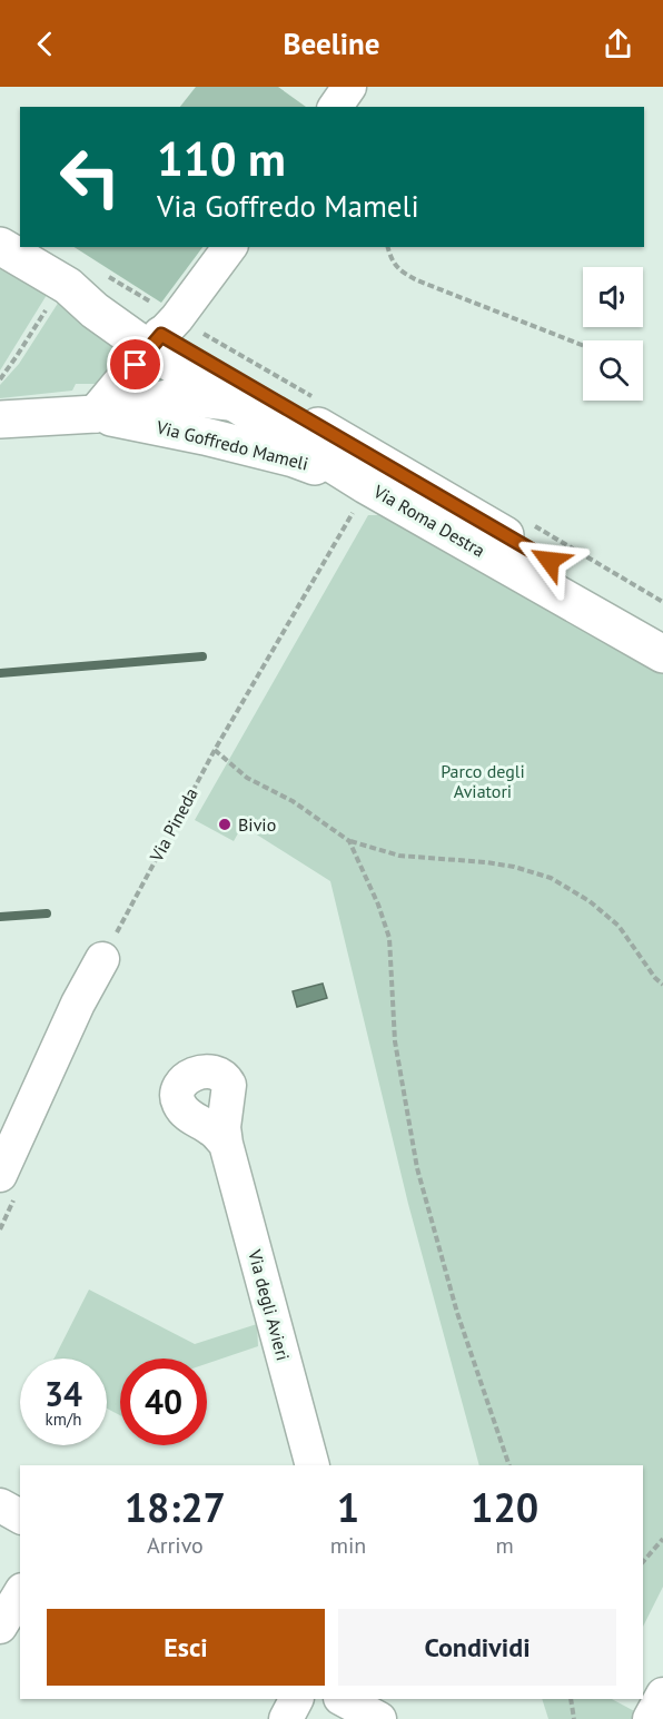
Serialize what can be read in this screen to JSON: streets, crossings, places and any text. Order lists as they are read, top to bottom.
{
  "streets": {
    "street": ["Via Goffredo Mameli", "Via Roma Destra", "Via degli Avieri"],
    "path": ["Via Pineda"]
  },
  "crossings": [
    ["Via Goffredo Mameli", "Via Roma Destra"],
    ["Via Goffredo Mameli", "Via Pineda"],
    ["Via Roma Destra", "Via Pineda"]
  ],
  "parks": ["Parco degli Aviatori"],
  "places": ["Bivio"],
  "page": {
    "header": "Beeline",
    "turn": ["110 m", "Via Goffredo Mameli"],
    "speed": "34 km/h",
    "limit": "40",
    "eta": [
      "18:27",
      "Arrivo",
      "1",
      "min",
      "120",
      "m"
    ],
    "buttons": ["Esci", "Condividi"]
  }
}
